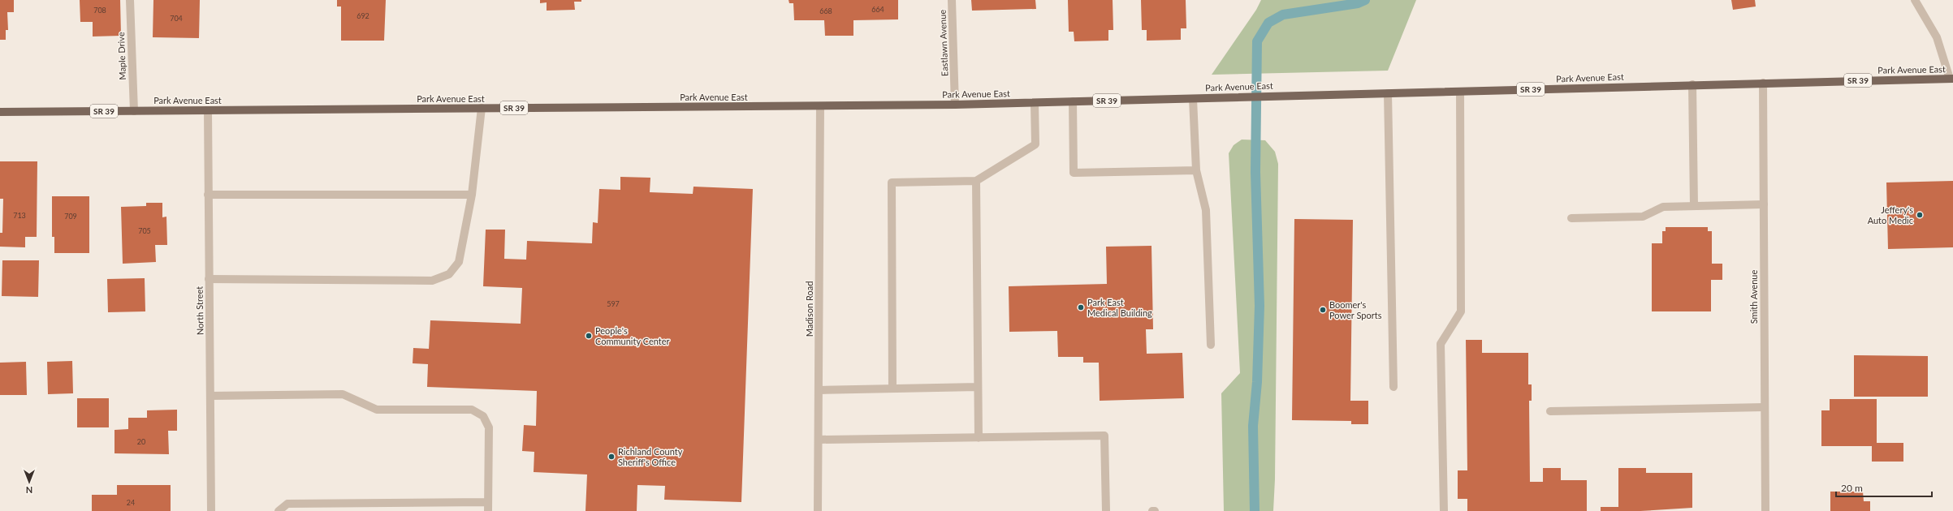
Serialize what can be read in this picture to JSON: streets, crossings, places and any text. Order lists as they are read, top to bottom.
{
  "streets": {
    "main road": ["Park Avenue East", "SR 39"],
    "street": [
      "Eastlawn Avenue",
      "Maple Drive",
      "Smith Avenue",
      "Madison Road",
      "North Street"
    ]
  },
  "crossings": [
    ["Eastlawn Avenue", "Park Avenue East"],
    ["Maple Drive", "Park Avenue East"],
    ["Park Avenue East", "Smith Avenue"],
    ["Park Avenue East", "Madison Road"],
    ["Park Avenue East", "North Street"]
  ],
  "places": [
    "Jeffery's Auto Medic",
    "Park East Medical Building",
    "Boomer's Power Sports",
    "People's Community Center",
    "Richland County Sheriff's Office"
  ],
  "house_numbers": [
    "664",
    "708",
    "668",
    "692",
    "704",
    "713",
    "709",
    "705",
    "597",
    "20",
    "24"
  ],
  "scale_bar": "20 m",
  "north": "bottom"
}
